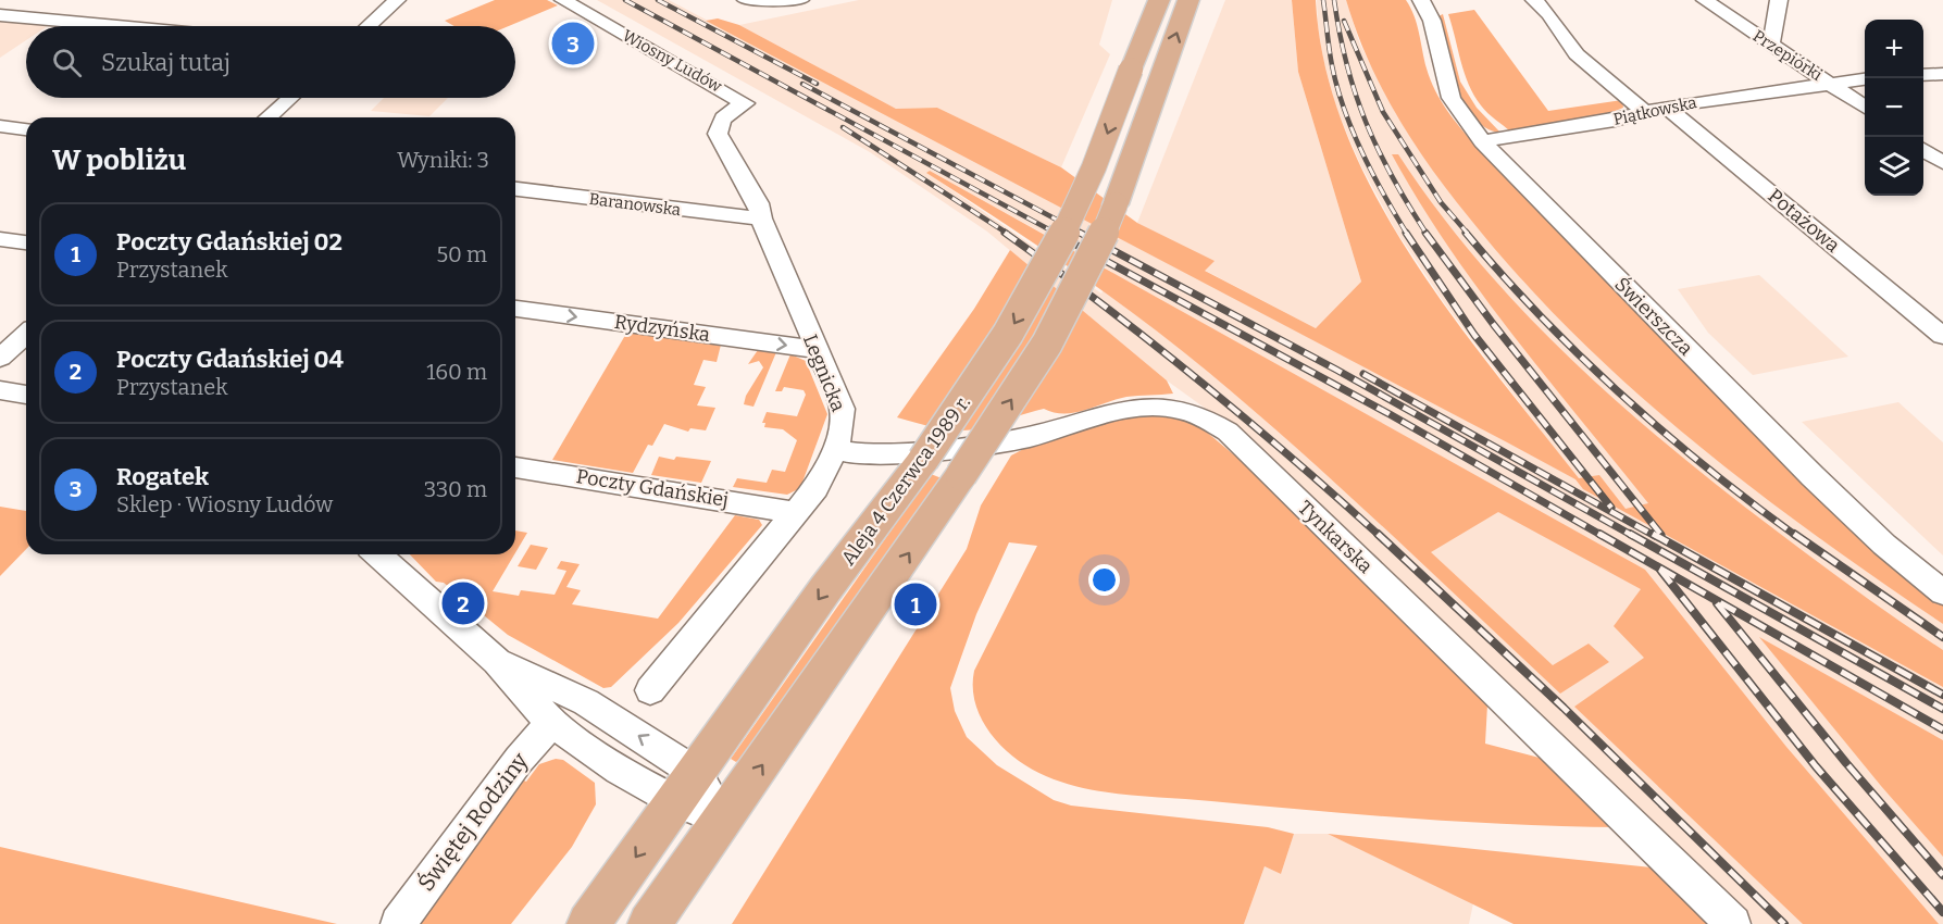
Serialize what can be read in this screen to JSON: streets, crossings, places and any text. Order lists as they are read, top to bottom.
{
  "streets": {
    "main road": ["Aleja 4 Czerwca 1989 r."],
    "street": [
      "Przepiórki",
      "Wiosny Ludów",
      "Piątkowska",
      "Baranowska",
      "Potażowa",
      "Świerszcza",
      "Rydzyńska",
      "Legnicka",
      "Poczty Gdańskiej",
      "Tynkarska",
      "Świętej Rodziny"
    ]
  },
  "crossings": [
    ["Przepiórki", "Piątkowska"],
    ["Wiosny Ludów", "Legnicka"],
    ["Piątkowska", "Potażowa"],
    ["Piątkowska", "Świerszcza"],
    ["Baranowska", "Legnicka"],
    ["Rydzyńska", "Legnicka"],
    ["Legnicka", "Poczty Gdańskiej"],
    ["Legnicka", "Tynkarska"]
  ],
  "one_way": ["Rydzyńska"],
  "page": {
    "map_buttons": ["+", "−"],
    "pins": ["3", "2", "1"],
    "search": "Szukaj tutaj",
    "heading": ["W pobliżu", "Wyniki: 3"],
    "list": [
      {
        "mark": "1",
        "name": "Poczty Gdańskiej 02",
        "note": "Przystanek",
        "value": "50 m"
      },
      {
        "mark": "2",
        "name": "Poczty Gdańskiej 04",
        "note": "Przystanek",
        "value": "160 m"
      },
      {
        "mark": "3",
        "name": "Rogatek",
        "note": "Sklep · Wiosny Ludów",
        "value": "330 m"
      }
    ]
  }
}
